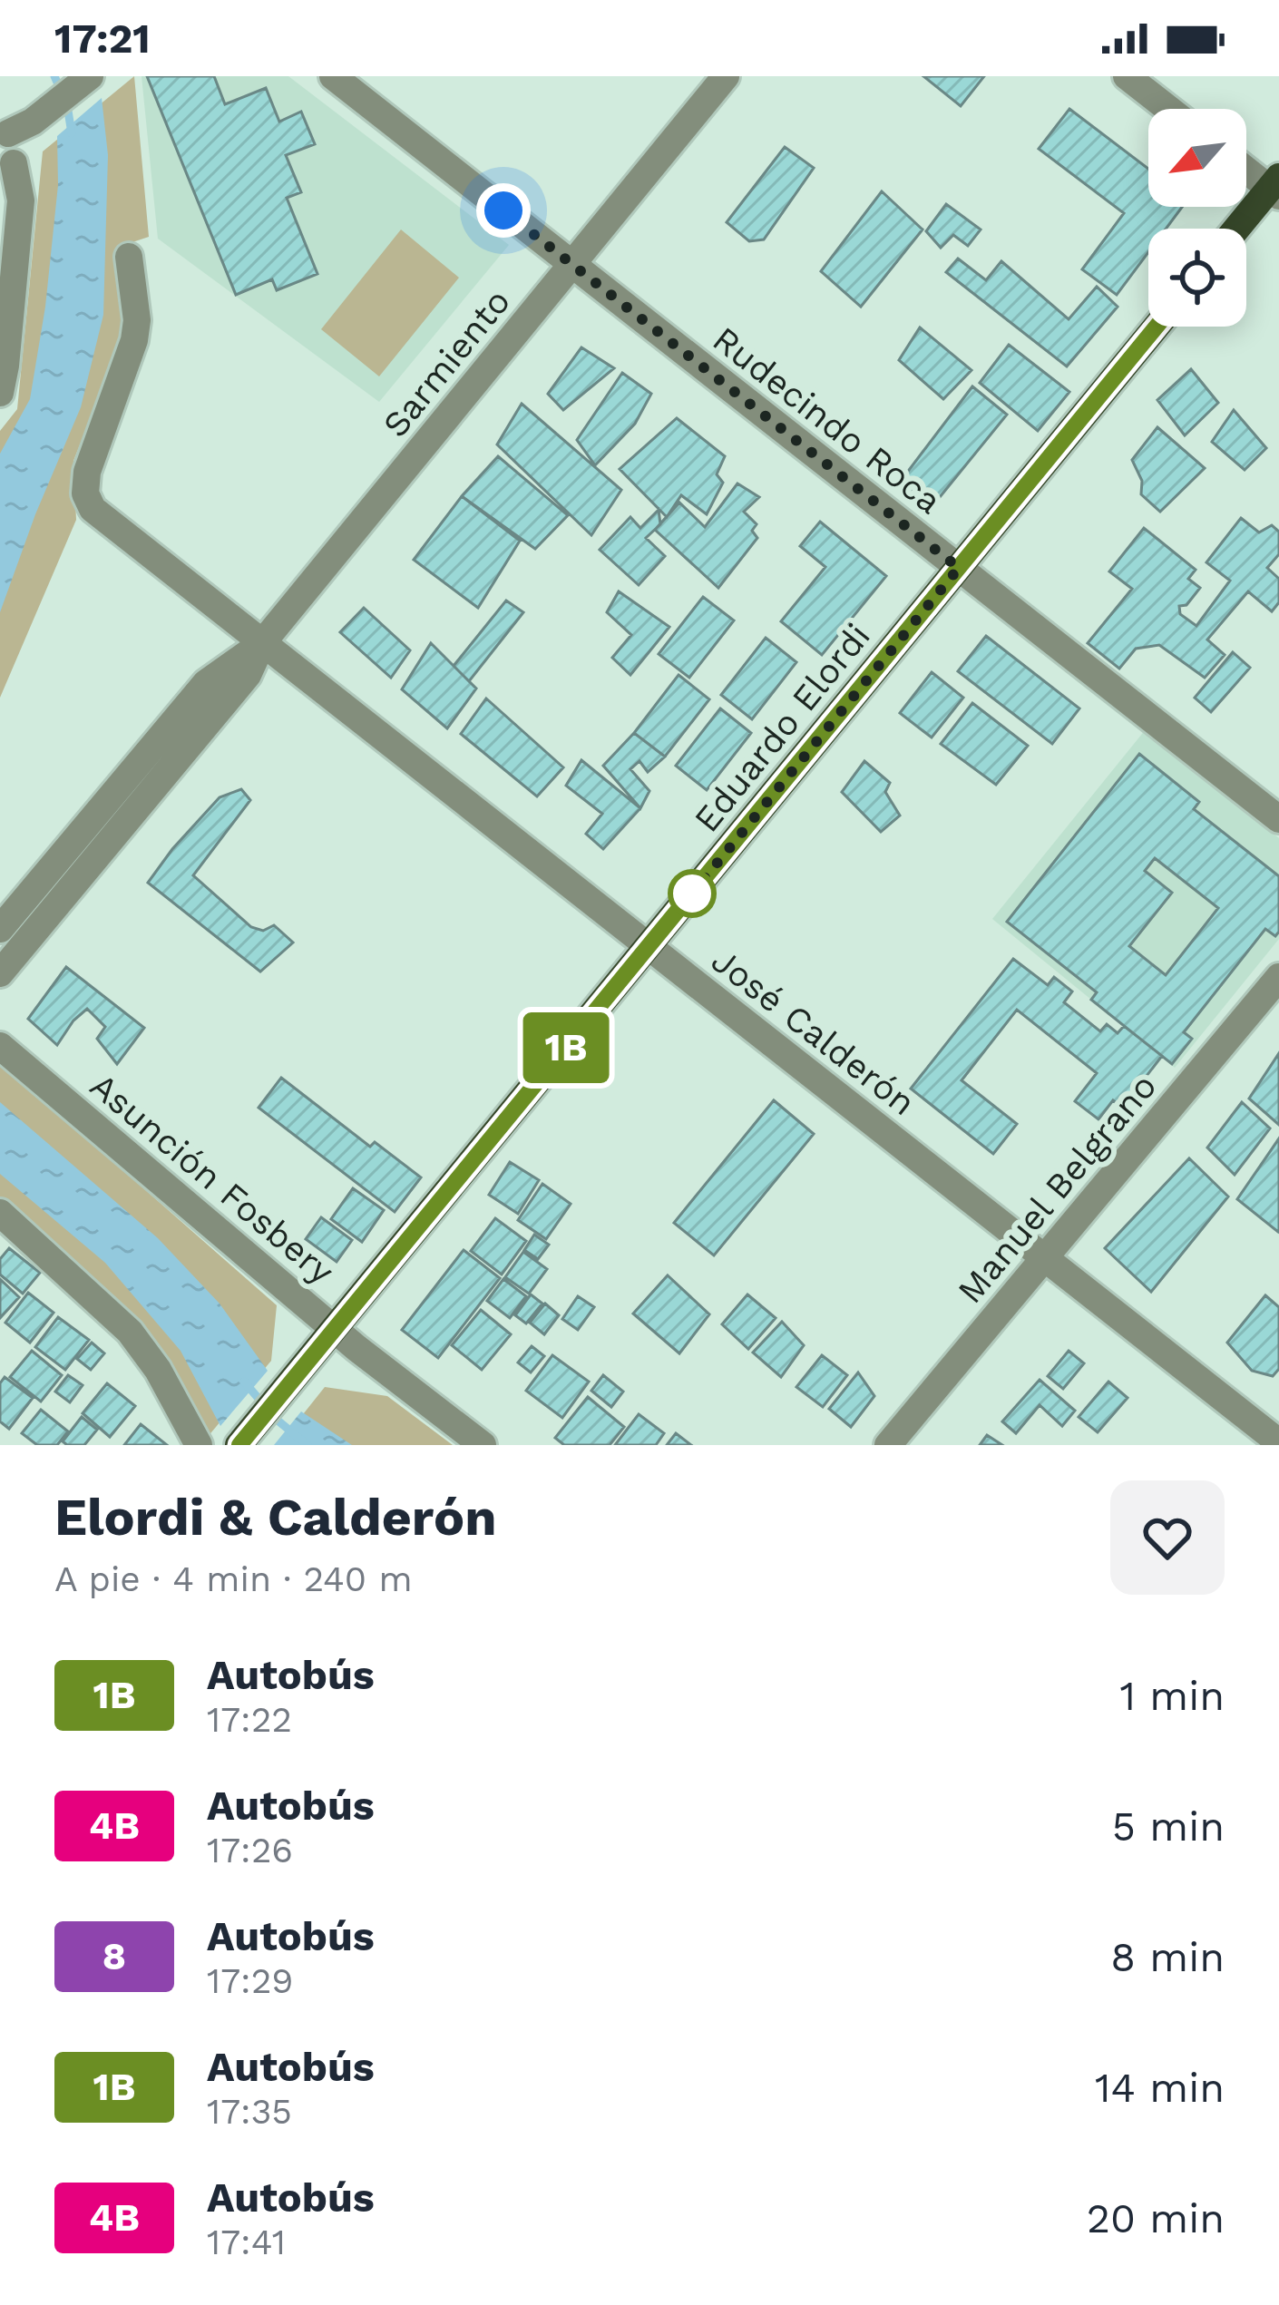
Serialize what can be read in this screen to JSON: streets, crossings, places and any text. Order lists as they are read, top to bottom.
{
  "streets": {
    "main road": ["Eduardo Elordi"],
    "street": [
      "Sarmiento",
      "Rudecindo Roca",
      "José Calderón",
      "Asunción Fosbery",
      "Manuel Belgrano"
    ]
  },
  "crossings": [
    ["Sarmiento", "Rudecindo Roca"],
    ["Sarmiento", "José Calderón"],
    ["Rudecindo Roca", "Eduardo Elordi"],
    ["Eduardo Elordi", "José Calderón"],
    ["Eduardo Elordi", "Asunción Fosbery"],
    ["José Calderón", "Manuel Belgrano"]
  ],
  "lines": ["bus line 1B"],
  "north": "bottom left",
  "page": {
    "status": "17:21",
    "on_map": "1B",
    "heading": ["Elordi & Calderón", "A pie · 4 min · 240 m"],
    "list": [
      {
        "mark": "1B",
        "name": "Autobús",
        "note": "17:22",
        "value": "1 min"
      },
      {
        "mark": "4B",
        "name": "Autobús",
        "note": "17:26",
        "value": "5 min"
      },
      {
        "mark": "8",
        "name": "Autobús",
        "note": "17:29",
        "value": "8 min"
      },
      {
        "mark": "1B",
        "name": "Autobús",
        "note": "17:35",
        "value": "14 min"
      },
      {
        "mark": "4B",
        "name": "Autobús",
        "note": "17:41",
        "value": "20 min"
      }
    ]
  }
}
